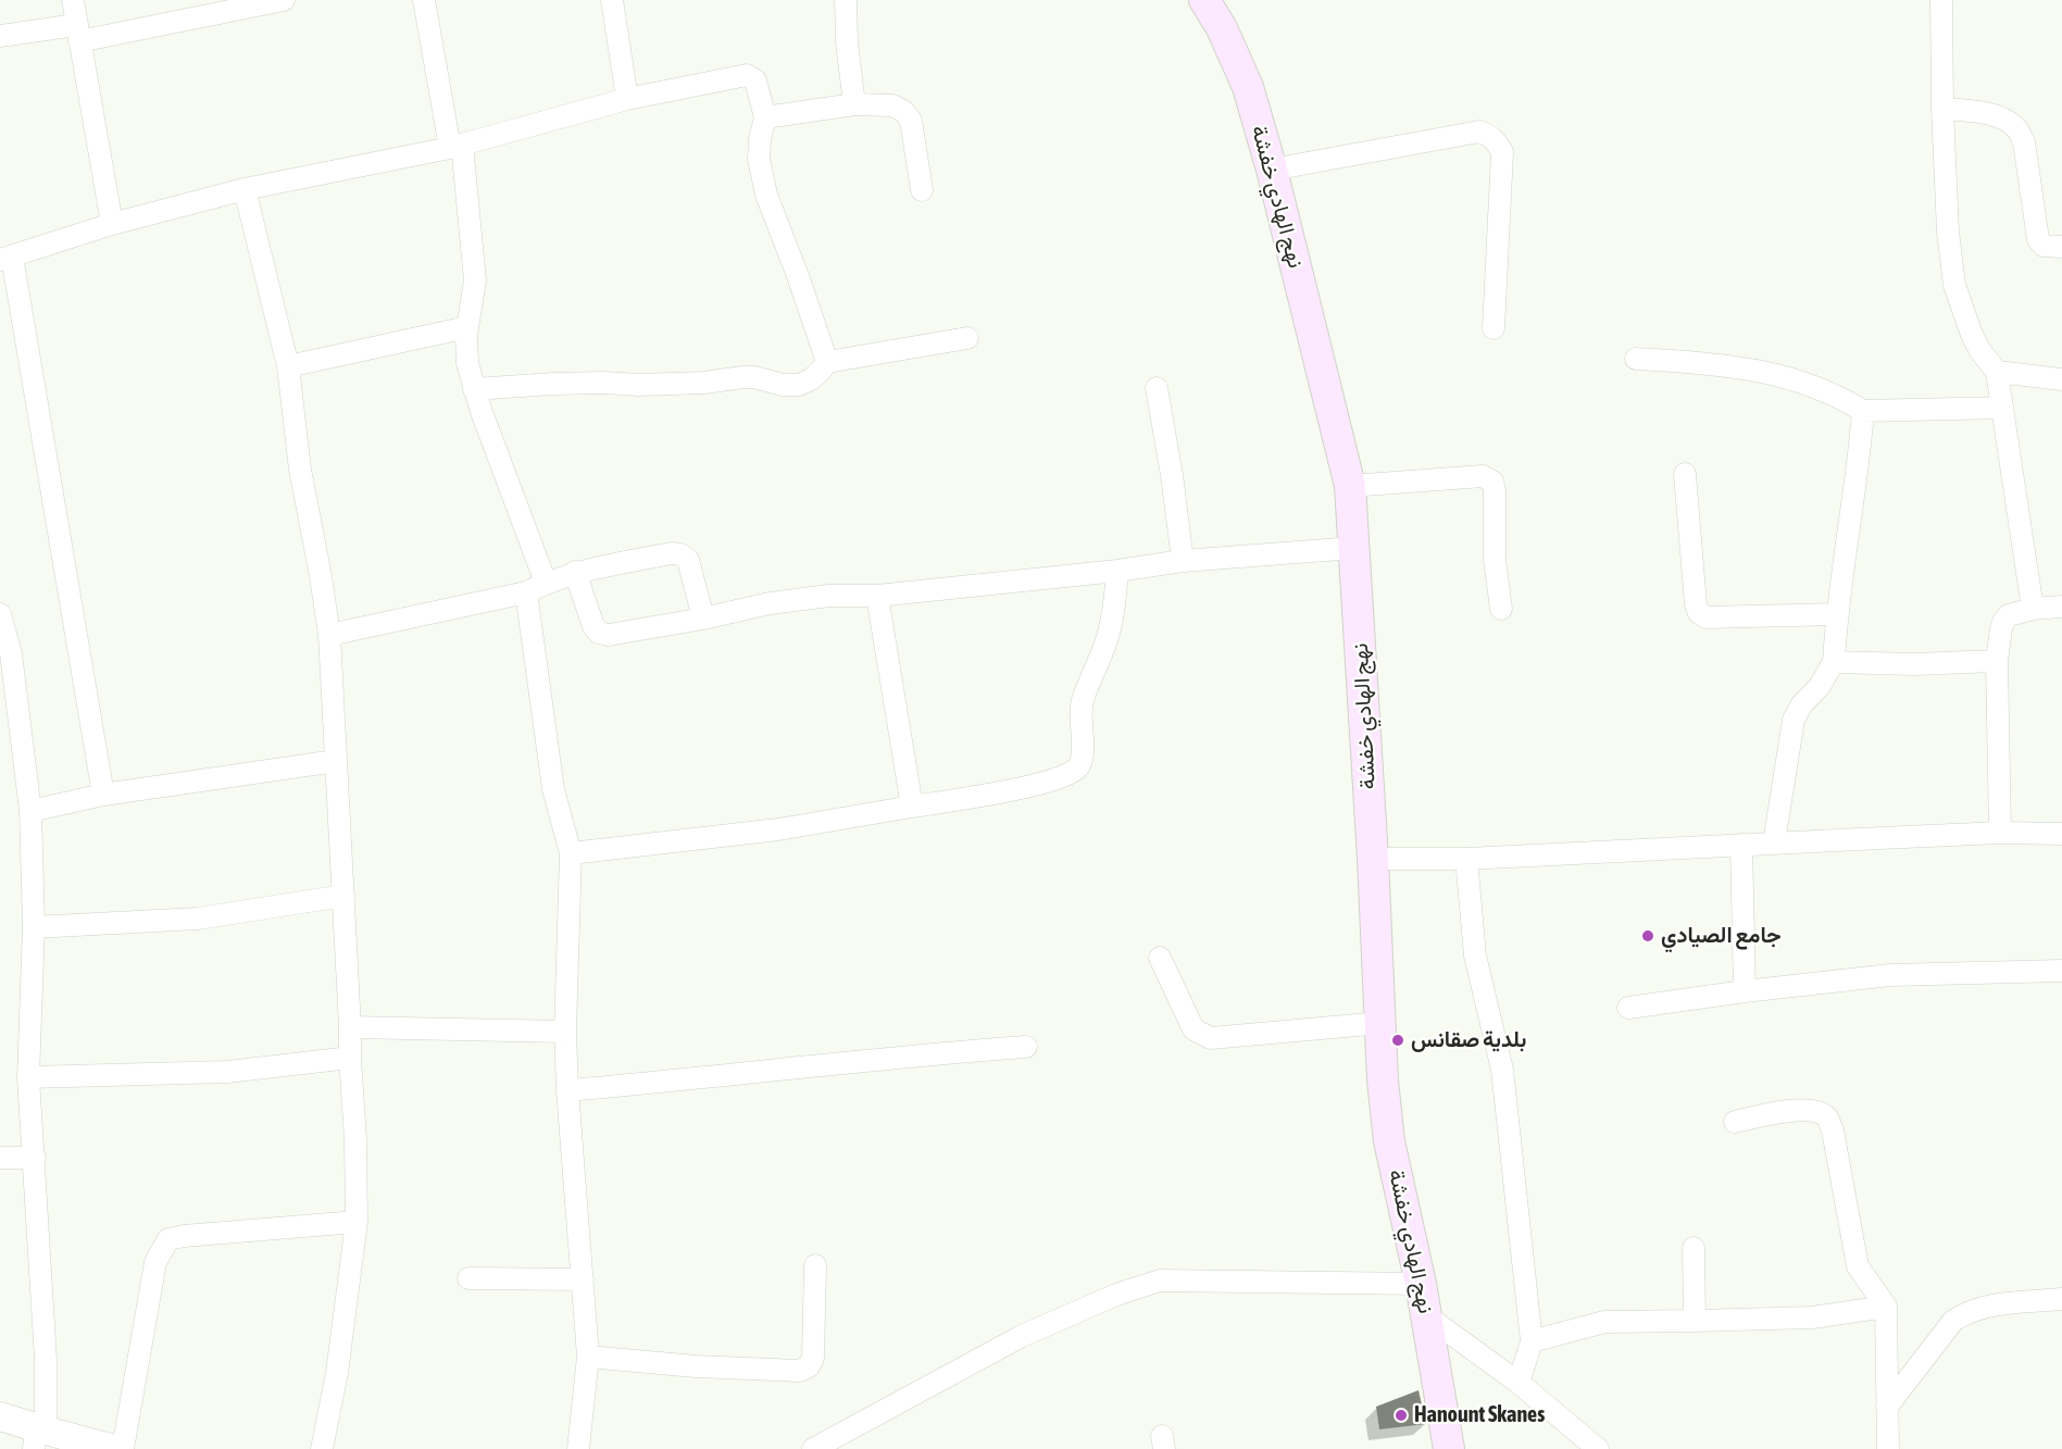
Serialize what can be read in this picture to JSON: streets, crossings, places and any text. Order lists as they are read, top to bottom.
{
  "streets": {
    "main road": ["نهج الهادي خفشة"]
  },
  "places": ["جامع الصيادي", "بلدية صقانس", "Hanount Skanes"]
}
